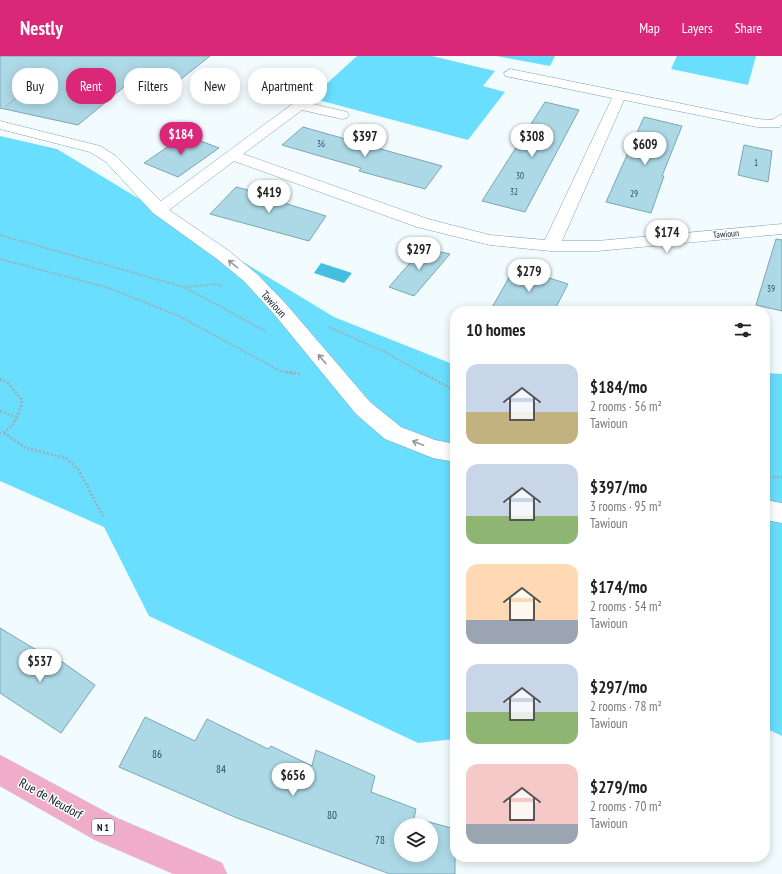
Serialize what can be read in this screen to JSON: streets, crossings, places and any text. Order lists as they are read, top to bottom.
{
  "streets": {
    "main road": ["Rue de Neudorf", "N 1"],
    "street": ["Tawioun"]
  },
  "house_numbers": [
    "36",
    "1",
    "30",
    "32",
    "29",
    "39",
    "86",
    "84",
    "80",
    "78"
  ],
  "page": {
    "header": "Nestly",
    "nav": ["Map", "Layers", "Share"],
    "chip": [
      "Buy",
      "Rent",
      "Filters",
      "New",
      "Apartment"
    ],
    "price": [
      "$184",
      "$397",
      "$308",
      "$609",
      "$419",
      "$174",
      "$297",
      "$279",
      "$537",
      "$656"
    ],
    "heading": "10 homes",
    "list": [
      {
        "name": "$184/mo",
        "note": "2 rooms · 56 m² · Tawioun"
      },
      {
        "name": "$397/mo",
        "note": "3 rooms · 95 m² · Tawioun"
      },
      {
        "name": "$174/mo",
        "note": "2 rooms · 54 m² · Tawioun"
      },
      {
        "name": "$297/mo",
        "note": "2 rooms · 78 m² · Tawioun"
      },
      {
        "name": "$279/mo",
        "note": "2 rooms · 70 m² · Tawioun"
      }
    ]
  }
}
